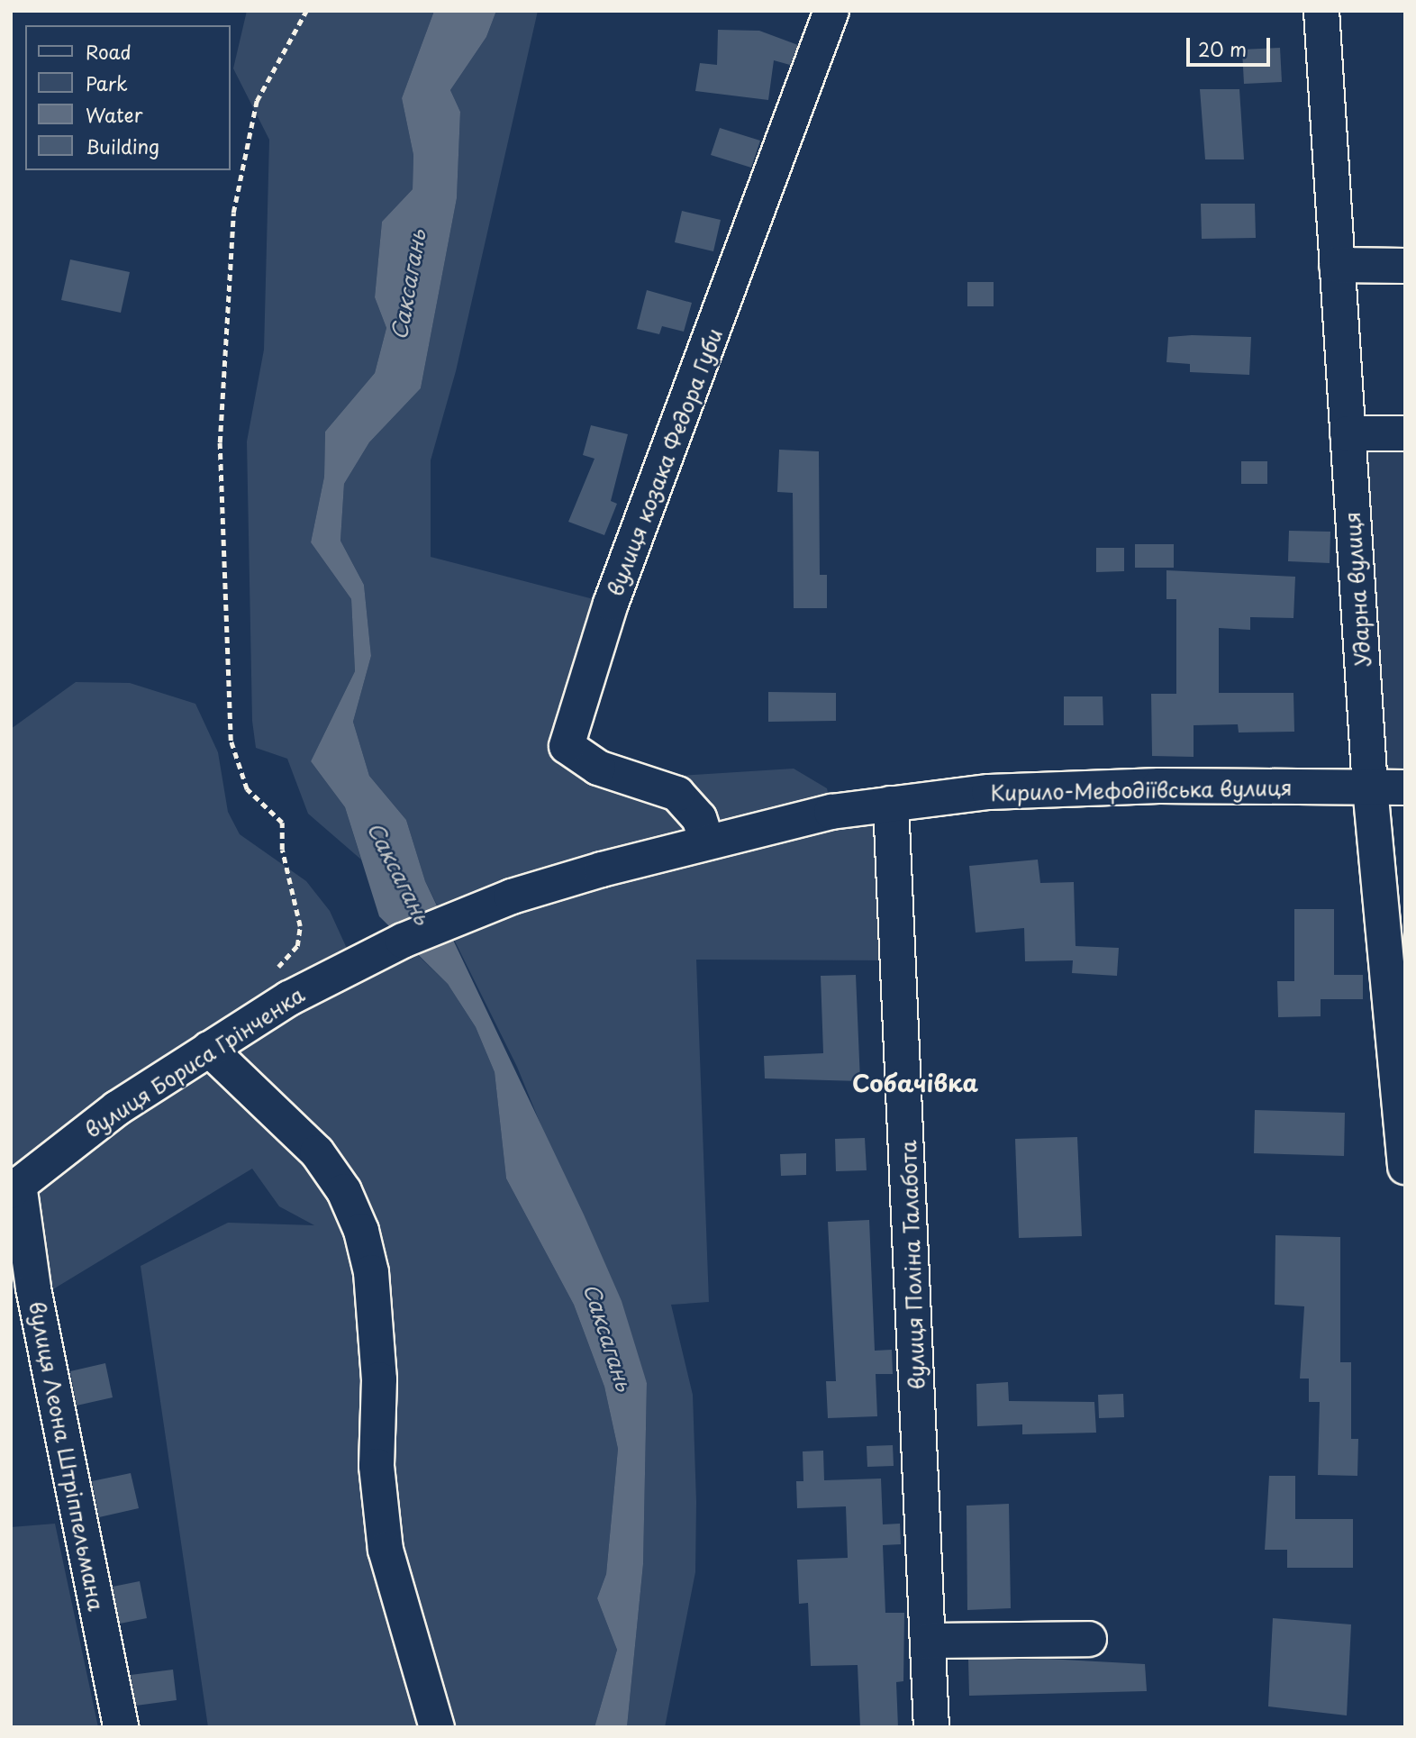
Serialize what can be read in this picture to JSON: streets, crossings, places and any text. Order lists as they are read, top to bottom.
{
  "streets": {
    "street": [
      "вулиця козака Федора Губи",
      "Ударна вулиця",
      "Кирило-Мефодіївська вулиця",
      "вулиця Бориса Грінченка",
      "вулиця Поліна Талабота",
      "вулиця Леона Штріппельмана"
    ]
  },
  "crossings": [
    ["вулиця козака Федора Губи", "Кирило-Мефодіївська вулиця"],
    ["Ударна вулиця", "Кирило-Мефодіївська вулиця"],
    ["Кирило-Мефодіївська вулиця", "вулиця Бориса Грінченка"],
    ["Кирило-Мефодіївська вулиця", "вулиця Поліна Талабота"],
    ["вулиця Бориса Грінченка", "вулиця Леона Штріппельмана"]
  ],
  "districts": ["Собачівка"],
  "water": ["Саксагань"],
  "legend": [
    "Road",
    "Park",
    "Water",
    "Building"
  ],
  "scale_bar": "20 m"
}
